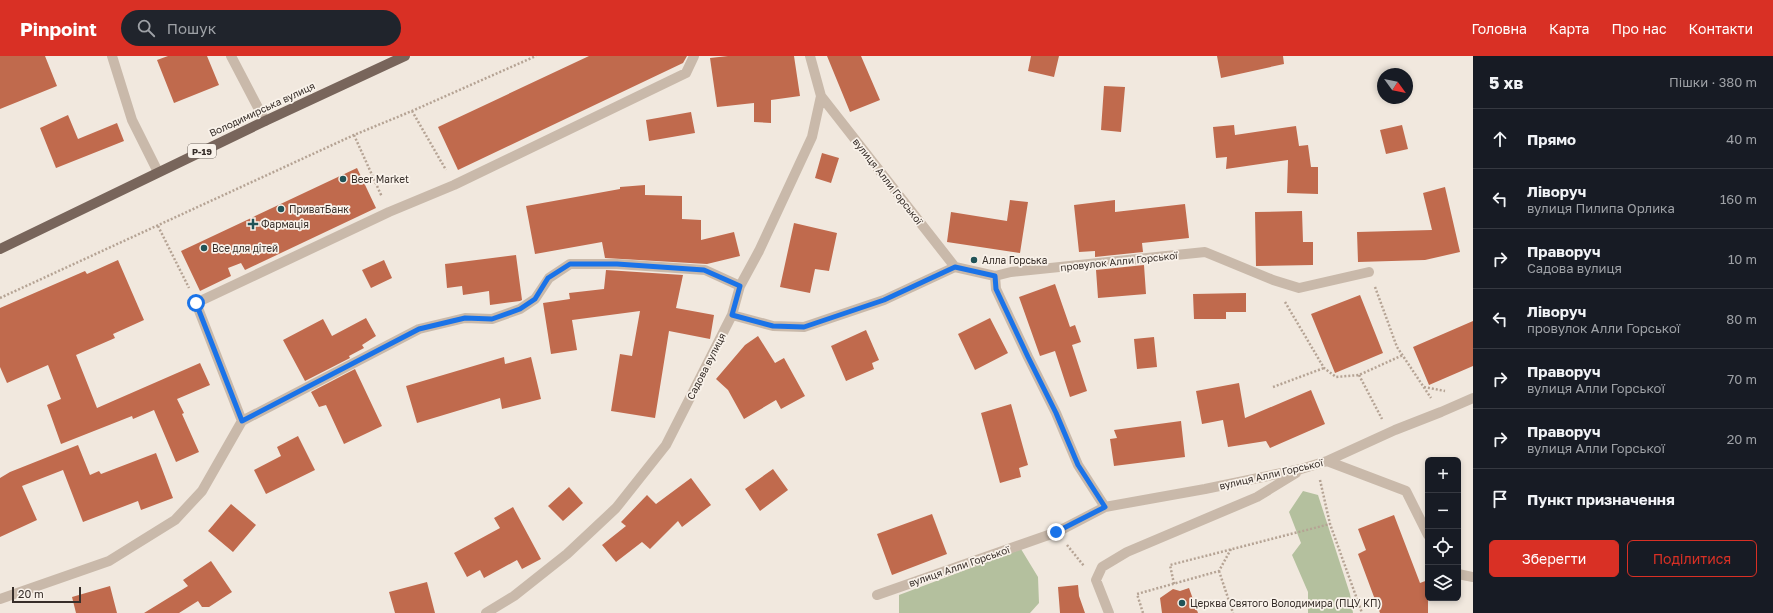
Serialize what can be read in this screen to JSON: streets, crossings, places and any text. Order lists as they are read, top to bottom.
{
  "streets": {
    "main road": ["Володимирська вулиця", "Р-19"],
    "street": ["вулиця Алли Горської", "провулок Алли Горської", "Садова вулиця"]
  },
  "crossings": [
    ["вулиця Алли Горської", "провулок Алли Горської"],
    ["вулиця Алли Горської", "Садова вулиця"]
  ],
  "places": {
    "other": [
      "Beer Market",
      "ПриватБанк",
      "Все для дітей",
      "Алла Горська",
      "Церква Святого Володимира (ПЦУ КП)"
    ],
    "health": ["Фармація"]
  },
  "scale_bar": "20 m",
  "north": "bottom right",
  "page": {
    "header": "Pinpoint",
    "search": "Пошук",
    "nav": [
      "Головна",
      "Карта",
      "Про нас",
      "Контакти"
    ],
    "heading": ["5 хв", "Пішки · 380 m"],
    "list": [
      ["Прямо", "40 m"],
      ["Ліворуч", "вулиця Пилипа Орлика", "160 m"],
      ["Праворуч", "Садова вулиця", "10 m"],
      ["Ліворуч", "провулок Алли Горської", "80 m"],
      ["Праворуч", "вулиця Алли Горської", "70 m"],
      ["Праворуч", "вулиця Алли Горської", "20 m"],
      "Пункт призначення"
    ],
    "map_buttons": ["+", "−"],
    "buttons": ["Зберегти", "Поділитися"],
    "scale": "20 m"
  }
}
